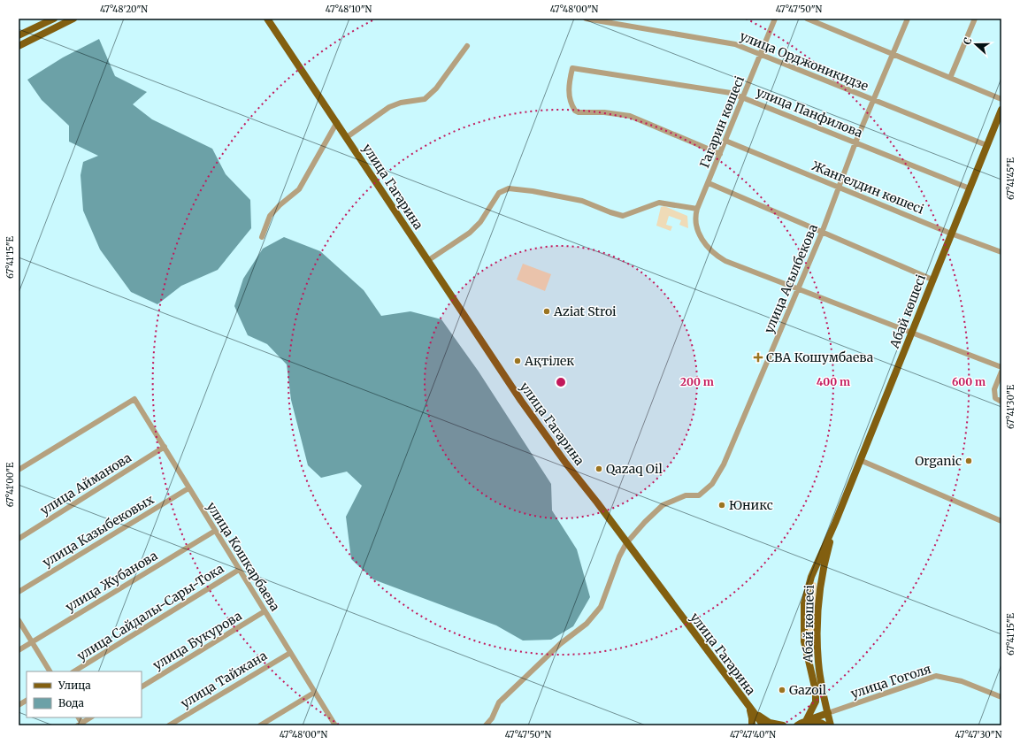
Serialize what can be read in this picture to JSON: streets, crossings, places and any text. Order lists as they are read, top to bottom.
{
  "streets": {
    "main road": ["улица Гагарина", "Абай көшесі"],
    "street": [
      "улица Орджоникидзе",
      "улица Панфилова",
      "Гагарин көшесі",
      "Жангелдин көшесі",
      "улица Асылбекова",
      "улица Айманова",
      "улица Казыбековых",
      "улица Кошкарбаева",
      "улица Жубанова",
      "улица Сайдалы-Сары-Тока",
      "улица Букурова",
      "улица Тайжана",
      "улица Гоголя"
    ]
  },
  "crossings": [
    ["улица Орджоникидзе", "Гагарин көшесі"],
    ["улица Орджоникидзе", "улица Асылбекова"],
    ["улица Орджоникидзе", "Абай көшесі"],
    ["улица Панфилова", "Гагарин көшесі"],
    ["улица Панфилова", "улица Асылбекова"],
    ["улица Панфилова", "Абай көшесі"],
    ["Гагарин көшесі", "Жангелдин көшесі"],
    ["Гагарин көшесі", "улица Асылбекова"],
    ["улица Гагарина", "улица Асылбекова"],
    ["Жангелдин көшесі", "улица Асылбекова"],
    ["Жангелдин көшесі", "Абай көшесі"],
    ["Абай көшесі", "улица Гоголя"],
    ["улица Айманова", "улица Кошкарбаева"],
    ["улица Казыбековых", "улица Кошкарбаева"],
    ["улица Кошкарбаева", "улица Жубанова"],
    ["улица Кошкарбаева", "улица Сайдалы-Сары-Тока"],
    ["улица Кошкарбаева", "улица Букурова"],
    ["улица Кошкарбаева", "улица Тайжана"]
  ],
  "places": {
    "other": [
      "Aziat Stroi",
      "Ақтілек",
      "Organic",
      "Qazaq Oil",
      "Юникс",
      "Gazoil"
    ],
    "health": ["СВА Кошумбаева"]
  },
  "legend": ["Улица", "Вода"],
  "north": "left",
  "coordinates": [
    "47°48'20\"N",
    "47°48'10\"N",
    "47°48'00\"N",
    "47°47'50\"N",
    "67°41'45\"E",
    "67°41'15\"E",
    "67°41'30\"E",
    "67°41'00\"E",
    "47°47'40\"N",
    "47°47'30\"N"
  ],
  "rings": ["200 m", "400 m", "600 m"]
}
